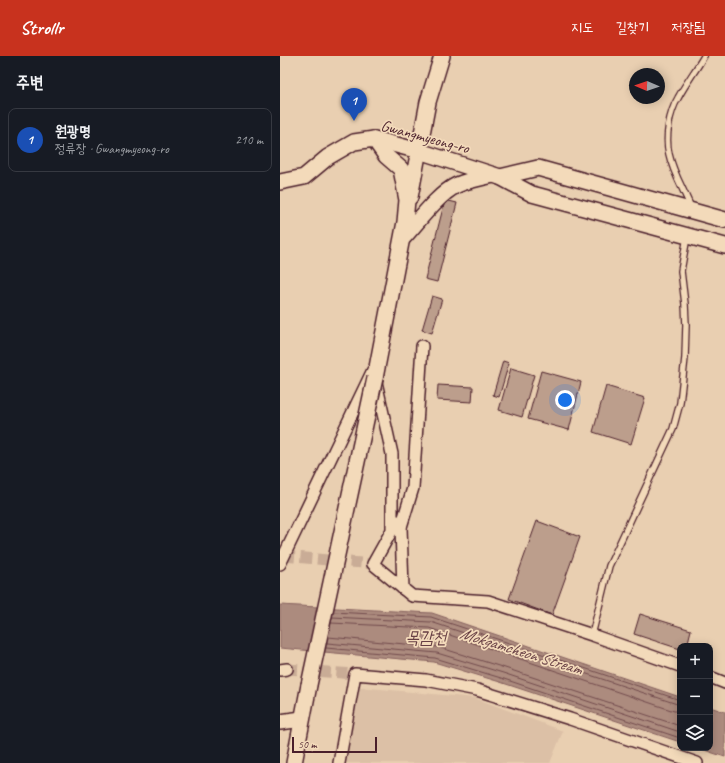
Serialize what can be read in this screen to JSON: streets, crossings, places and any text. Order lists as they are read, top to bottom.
{
  "streets": {
    "main road": ["Gwangmyeong-ro"]
  },
  "water": ["목감천", "Mokgamcheon Stream"],
  "scale_bar": "50 m",
  "north": "left",
  "page": {
    "header": "Strollr",
    "nav": ["지도", "길찾기", "저장됨"],
    "heading": "주변",
    "pins": "1",
    "list": [
      {
        "mark": "1",
        "name": "원광명",
        "note": "정류장 · Gwangmyeong-ro",
        "value": "210 m"
      }
    ],
    "map_buttons": ["+", "−"],
    "scale": "50 m"
  }
}
